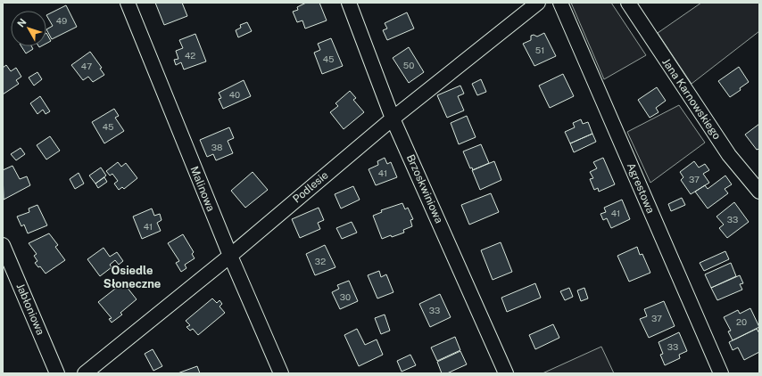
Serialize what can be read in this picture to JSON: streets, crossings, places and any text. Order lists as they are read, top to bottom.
{
  "streets": {
    "street": [
      "Jana Karnowskiego",
      "Podlesie",
      "Agrestowa",
      "Malinowa",
      "Brzoskwiniowa",
      "Jabłoniowa"
    ]
  },
  "crossings": [
    ["Podlesie", "Malinowa"],
    ["Podlesie", "Brzoskwiniowa"]
  ],
  "districts": ["Osiedle Słoneczne"],
  "house_numbers": [
    "49",
    "51",
    "42",
    "45",
    "50",
    "47",
    "40",
    "45",
    "38",
    "41",
    "37",
    "41",
    "33",
    "41",
    "32",
    "30",
    "33",
    "37",
    "20",
    "33"
  ],
  "north": "top left"
}
